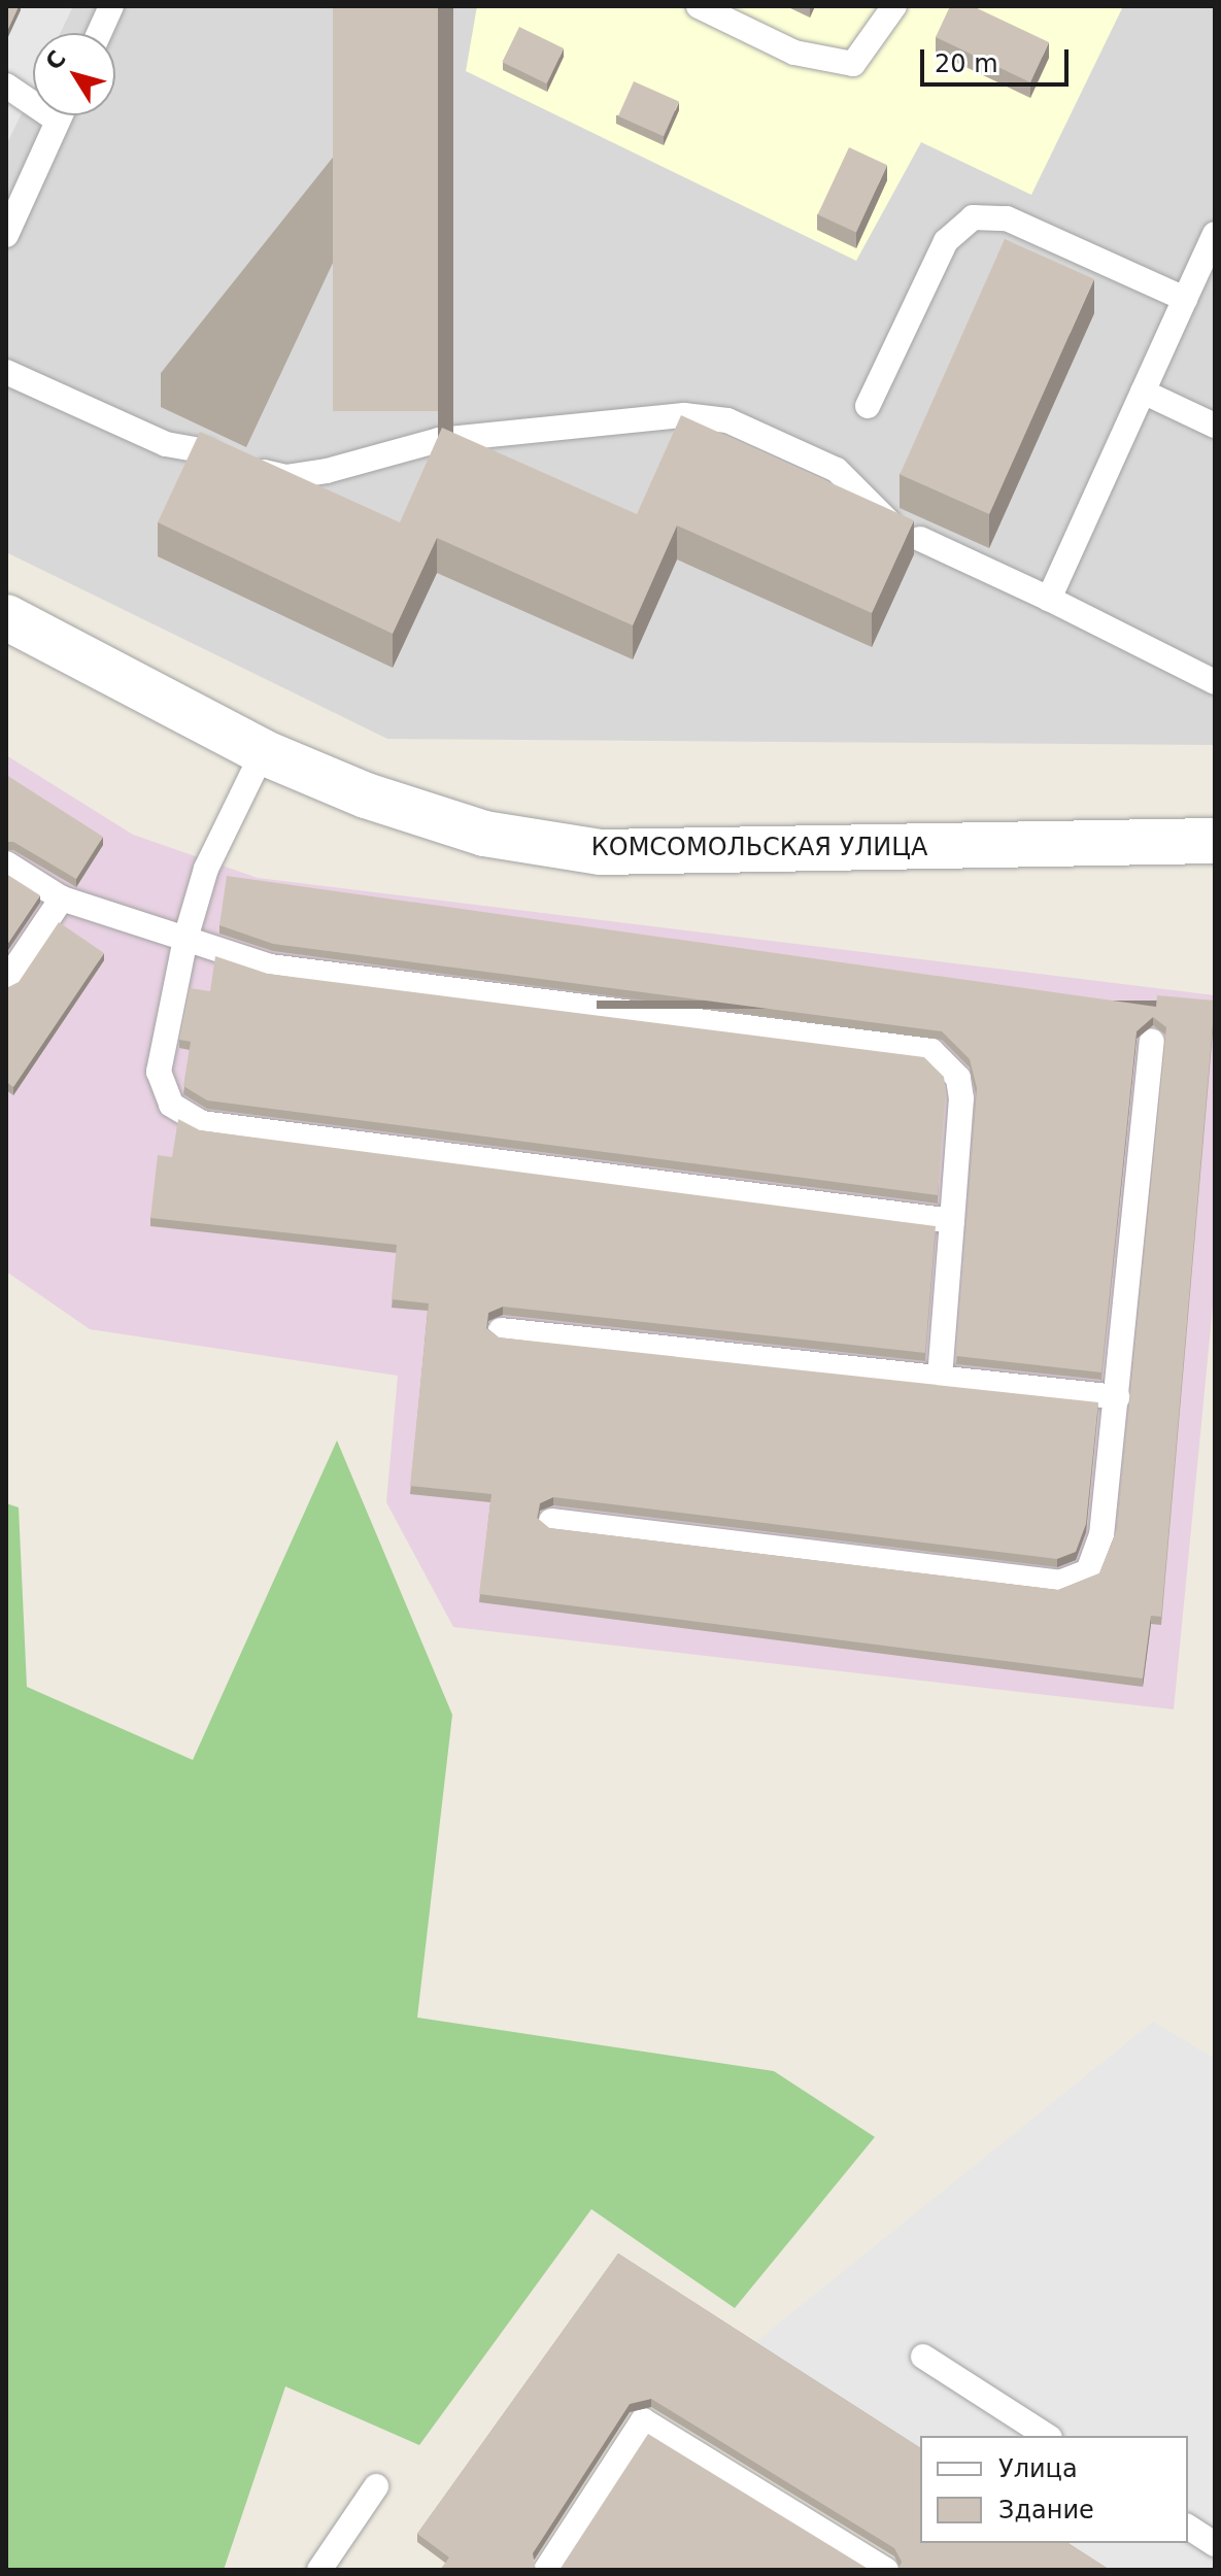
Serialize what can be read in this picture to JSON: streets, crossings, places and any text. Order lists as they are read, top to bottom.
{
  "streets": {
    "street": ["КОМСОМОЛЬСКАЯ УЛИЦА"]
  },
  "legend": ["Улица", "Здание"],
  "scale_bar": "20 m",
  "north": "top left"
}
